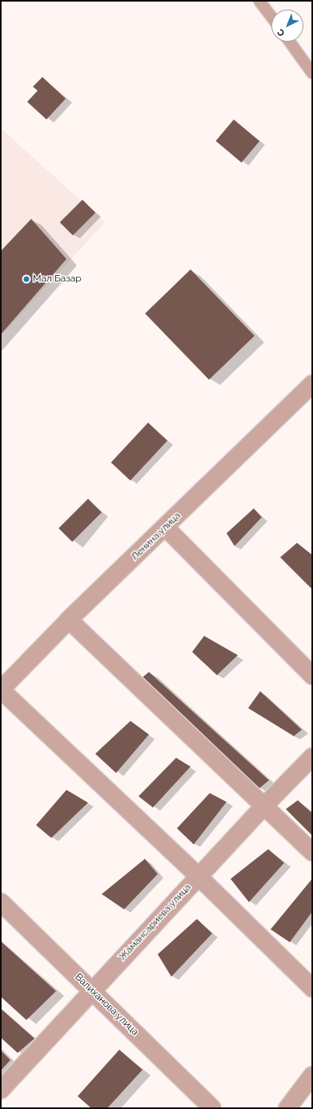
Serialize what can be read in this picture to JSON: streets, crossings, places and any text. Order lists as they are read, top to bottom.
{
  "streets": {
    "street": ["Ленина улица", "Жамансариева улица", "Валиханова улица"]
  },
  "crossings": [
    ["Жамансариева улица", "Валиханова улица"]
  ],
  "places": ["Мал Базар"],
  "north": "bottom left"
}
